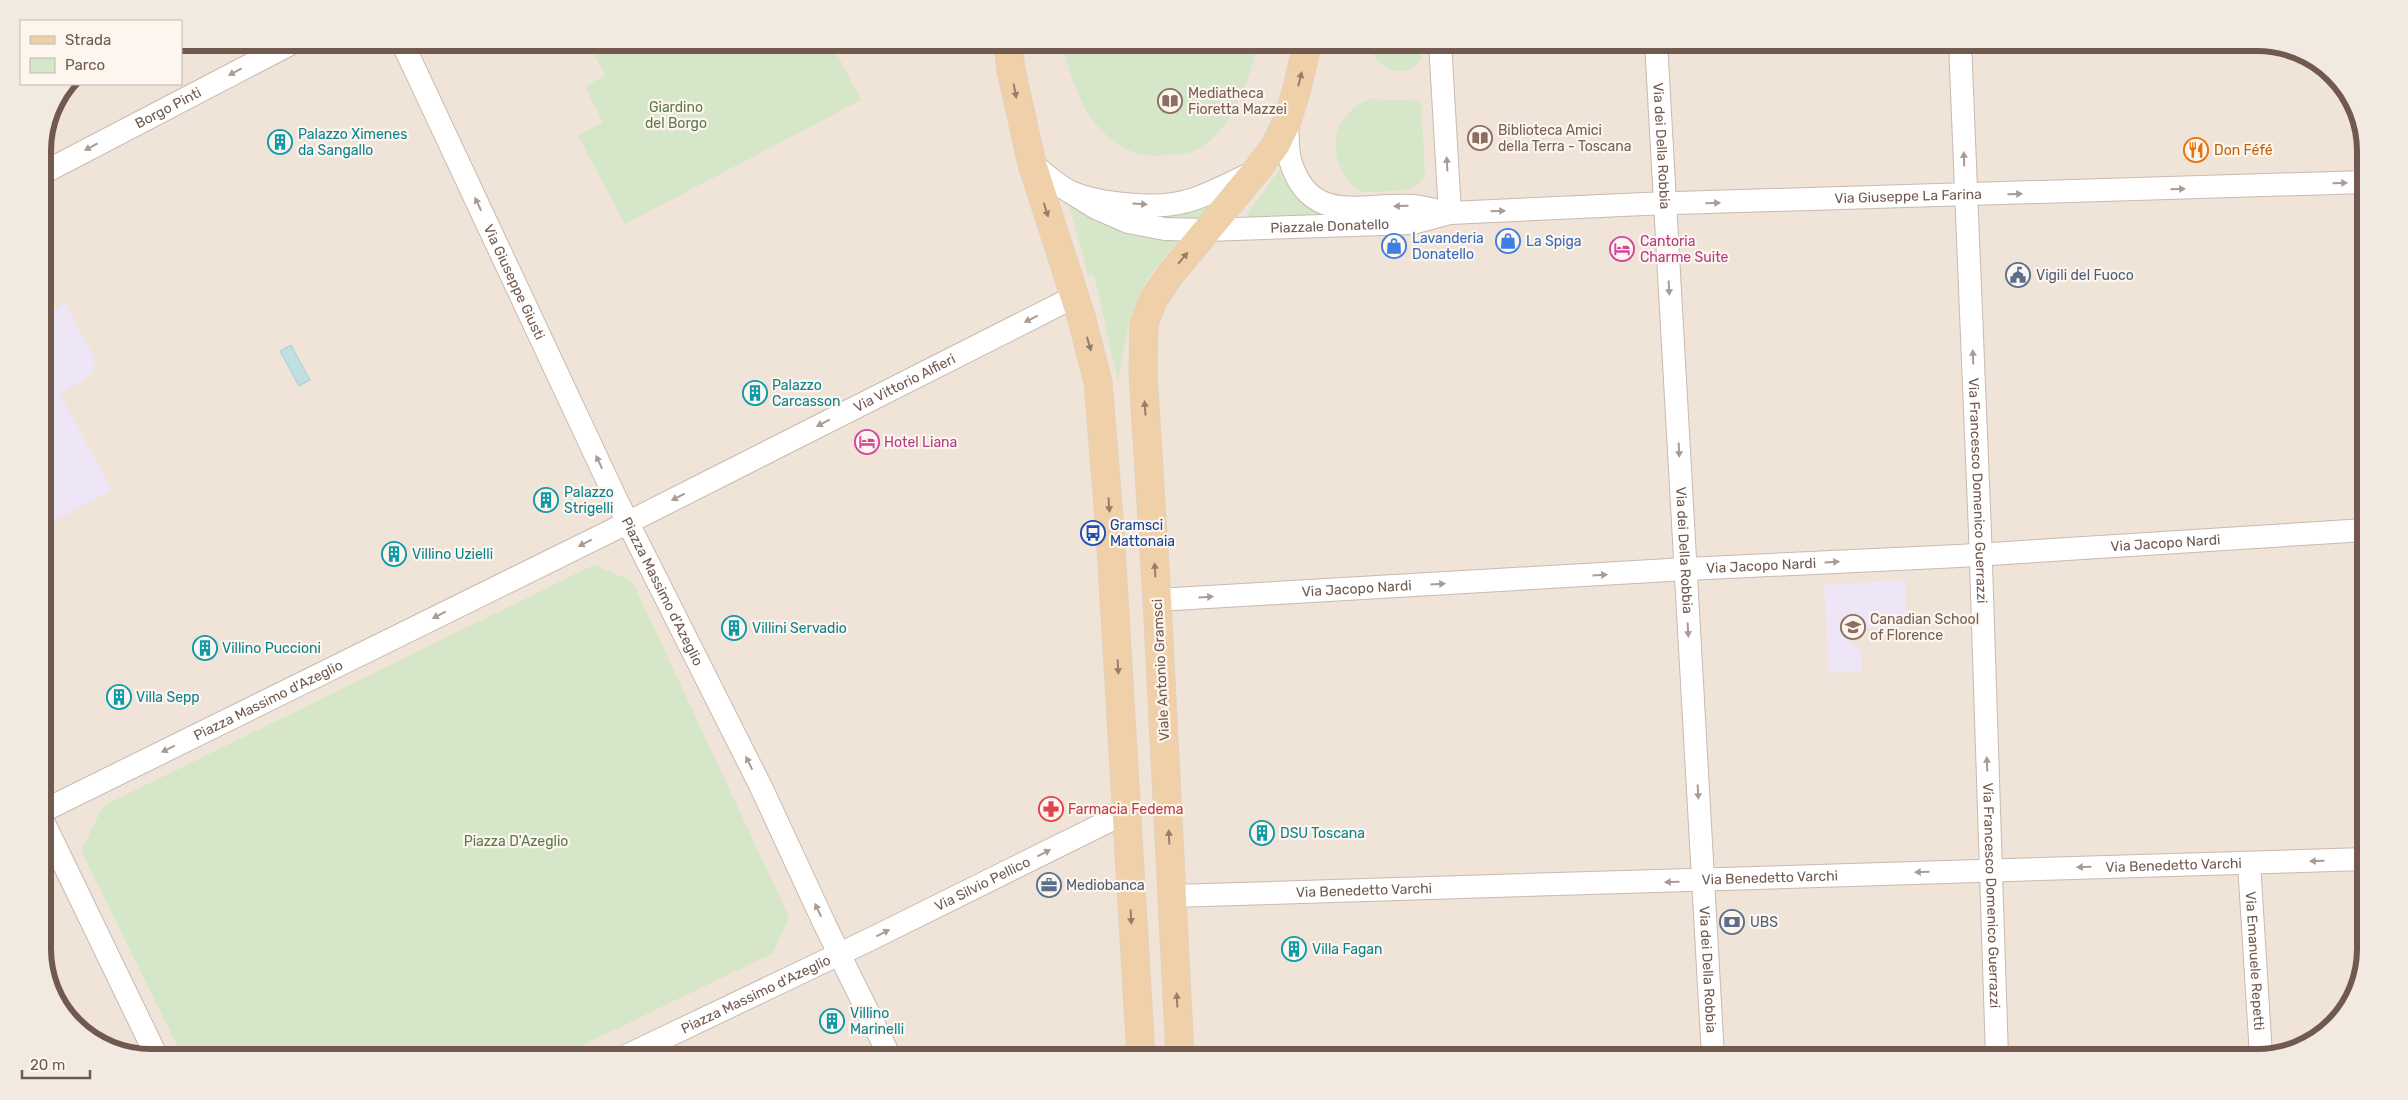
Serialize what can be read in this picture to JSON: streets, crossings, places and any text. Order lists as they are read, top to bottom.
{
  "streets": {
    "main road": ["Piazzale Donatello", "Viale Antonio Gramsci"],
    "street": [
      "Borgo Pinti",
      "Via dei Della Robbia",
      "Via Giuseppe La Farina",
      "Via Giuseppe Giusti",
      "Via Vittorio Alfieri",
      "Via Francesco Domenico Guerrazzi",
      "Via Jacopo Nardi",
      "Piazza Massimo d'Azeglio",
      "Via Benedetto Varchi",
      "Via Silvio Pellico",
      "Via Emanuele Repetti"
    ]
  },
  "crossings": [
    ["Via dei Della Robbia", "Via Giuseppe La Farina"],
    ["Via dei Della Robbia", "Via Jacopo Nardi"],
    ["Via dei Della Robbia", "Via Benedetto Varchi"],
    ["Via Giuseppe La Farina", "Piazzale Donatello"],
    ["Via Giuseppe La Farina", "Via Francesco Domenico Guerrazzi"],
    ["Piazzale Donatello", "Viale Antonio Gramsci"],
    ["Via Giuseppe Giusti", "Via Vittorio Alfieri"],
    ["Via Giuseppe Giusti", "Piazza Massimo d'Azeglio"],
    ["Via Vittorio Alfieri", "Piazza Massimo d'Azeglio"],
    ["Via Francesco Domenico Guerrazzi", "Via Jacopo Nardi"],
    ["Via Francesco Domenico Guerrazzi", "Via Benedetto Varchi"],
    ["Via Jacopo Nardi", "Viale Antonio Gramsci"],
    ["Piazza Massimo d'Azeglio", "Via Silvio Pellico"],
    ["Viale Antonio Gramsci", "Via Benedetto Varchi"],
    ["Via Benedetto Varchi", "Via Emanuele Repetti"]
  ],
  "one_way": [
    "Borgo Pinti",
    "Via dei Della Robbia",
    "Via Giuseppe La Farina",
    "Via Giuseppe Giusti",
    "Via Vittorio Alfieri",
    "Via Francesco Domenico Guerrazzi",
    "Via Jacopo Nardi",
    "Via Benedetto Varchi",
    "Via Silvio Pellico"
  ],
  "parks": ["Giardino del Borgo", "Piazza D'Azeglio"],
  "places": {
    "library": ["Mediatheca Fioretta Mazzei", "Biblioteca Amici della Terra - Toscana"],
    "building": [
      "Palazzo Ximenes da Sangallo",
      "Palazzo Carcasson",
      "Palazzo Strigelli",
      "Villino Uzielli",
      "Villini Servadio",
      "Villino Puccioni",
      "Villa Sepp",
      "DSU Toscana",
      "Villa Fagan",
      "Villino Marinelli"
    ],
    "restaurant": ["Don Féfé"],
    "shop": ["La Spiga", "Lavanderia Donatello"],
    "hotel": ["Cantoria Charme Suite", "Hotel Liana"],
    "public building": ["Vigili del Fuoco"],
    "bus stop": ["Gramsci Mattonaia"],
    "school or university": ["Canadian School of Florence"],
    "pharmacy": ["Farmacia Fedema"],
    "office": ["Mediobanca"],
    "bank": ["UBS"]
  },
  "legend": ["Strada", "Parco"],
  "scale_bar": "20 m"
}
